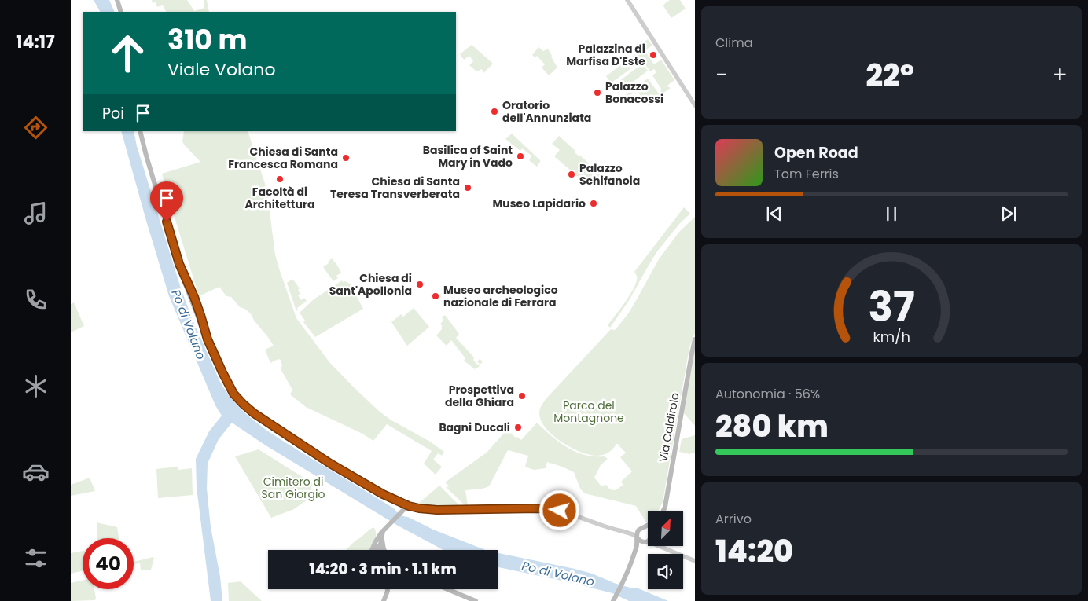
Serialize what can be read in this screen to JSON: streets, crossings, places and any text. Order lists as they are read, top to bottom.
{
  "streets": {
    "main road": ["Via Caldirolo"]
  },
  "water": ["Po di Volano"],
  "parks": ["Parco del Montagnone", "Cimitero di San Giorgio"],
  "places": [
    "Palazzina di Marfisa D'Este",
    "Palazzo Bonacossi",
    "Oratorio dell'Annunziata",
    "Basilica of Saint Mary in Vado",
    "Chiesa di Santa Francesca Romana",
    "Palazzo Schifanoia",
    "Facoltà di Architettura",
    "Chiesa di Santa Teresa Transverberata",
    "Museo Lapidario",
    "Chiesa di Sant'Apollonia",
    "Museo archeologico nazionale di Ferrara",
    "Prospettiva della Ghiara",
    "Bagni Ducali"
  ],
  "north": "top right",
  "page": {
    "tabs": "14:17",
    "tile": [
      "Clima",
      ["Autonomia · 56%", "280 km"],
      ["Arrivo", "14:20"]
    ],
    "turn": ["310 m", "Viale Volano"],
    "heat": ["−", "22°", "+"],
    "then": "Poi",
    "song": ["Open Road", "Tom Ferris"],
    "limit": "40",
    "trip": "14:20 · 3 min · 1.1 km",
    "gauge": ["37", "km/h"]
  }
}
